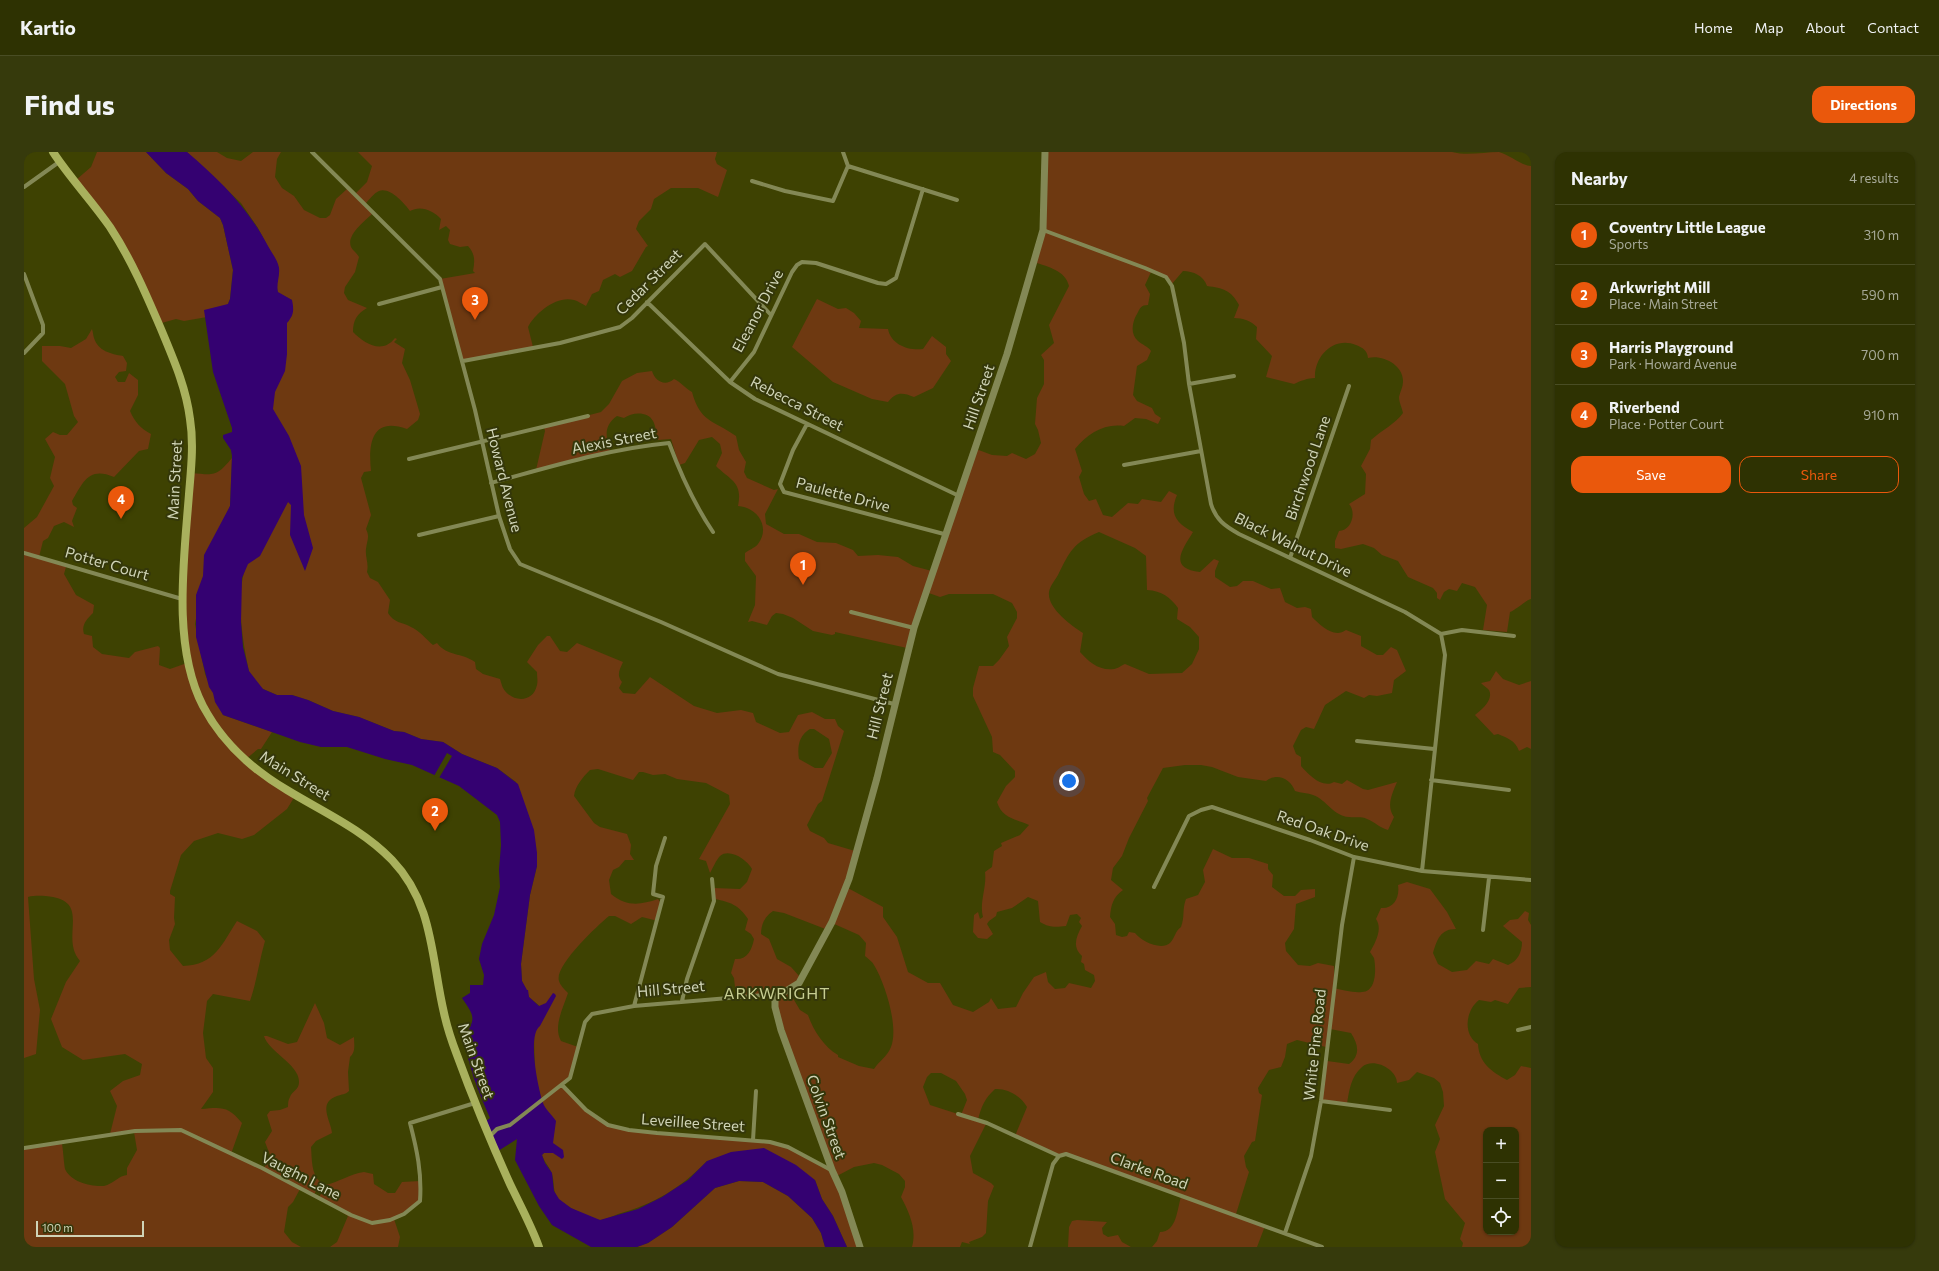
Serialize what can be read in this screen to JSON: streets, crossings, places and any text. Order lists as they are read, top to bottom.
{
  "streets": {
    "main road": ["Main Street"],
    "street": [
      "Cedar Street",
      "Eleanor Drive",
      "Hill Street",
      "Rebecca Street",
      "Alexis Street",
      "Birchwood Lane",
      "Howard Avenue",
      "Paulette Drive",
      "Black Walnut Drive",
      "Potter Court",
      "Red Oak Drive",
      "White Pine Road",
      "Colvin Street",
      "Leveillee Street",
      "Clarke Road",
      "Vaughn Lane"
    ]
  },
  "crossings": [
    ["Cedar Street", "Eleanor Drive"],
    ["Cedar Street", "Rebecca Street"],
    ["Cedar Street", "Howard Avenue"],
    ["Eleanor Drive", "Rebecca Street"],
    ["Hill Street", "Rebecca Street"],
    ["Hill Street", "Main Street"],
    ["Hill Street", "Howard Avenue"],
    ["Hill Street", "Paulette Drive"],
    ["Hill Street", "Black Walnut Drive"],
    ["Hill Street", "Colvin Street"],
    ["Hill Street", "Leveillee Street"],
    ["Rebecca Street", "Paulette Drive"],
    ["Alexis Street", "Howard Avenue"],
    ["Birchwood Lane", "Black Walnut Drive"],
    ["Main Street", "Potter Court"],
    ["Main Street", "Vaughn Lane"],
    ["Red Oak Drive", "White Pine Road"],
    ["White Pine Road", "Clarke Road"],
    ["Colvin Street", "Leveillee Street"]
  ],
  "districts": ["ARKWRIGHT"],
  "scale_bar": "100 m",
  "page": {
    "header": "Kartio",
    "nav": [
      "Home",
      "Map",
      "About",
      "Contact"
    ],
    "buttons": [
      "Directions",
      ["Save", "Share"]
    ],
    "title": "Find us",
    "heading": ["Nearby", "4 results"],
    "list": [
      {
        "mark": "1",
        "name": "Coventry Little League",
        "note": "Sports",
        "value": "310 m"
      },
      {
        "mark": "2",
        "name": "Arkwright Mill",
        "note": "Place · Main Street",
        "value": "590 m"
      },
      {
        "mark": "3",
        "name": "Harris Playground",
        "note": "Park · Howard Avenue",
        "value": "700 m"
      },
      {
        "mark": "4",
        "name": "Riverbend",
        "note": "Place · Potter Court",
        "value": "910 m"
      }
    ],
    "pins": [
      "3",
      "4",
      "1",
      "2"
    ],
    "map_buttons": ["+", "−"],
    "scale": "100 m"
  }
}
